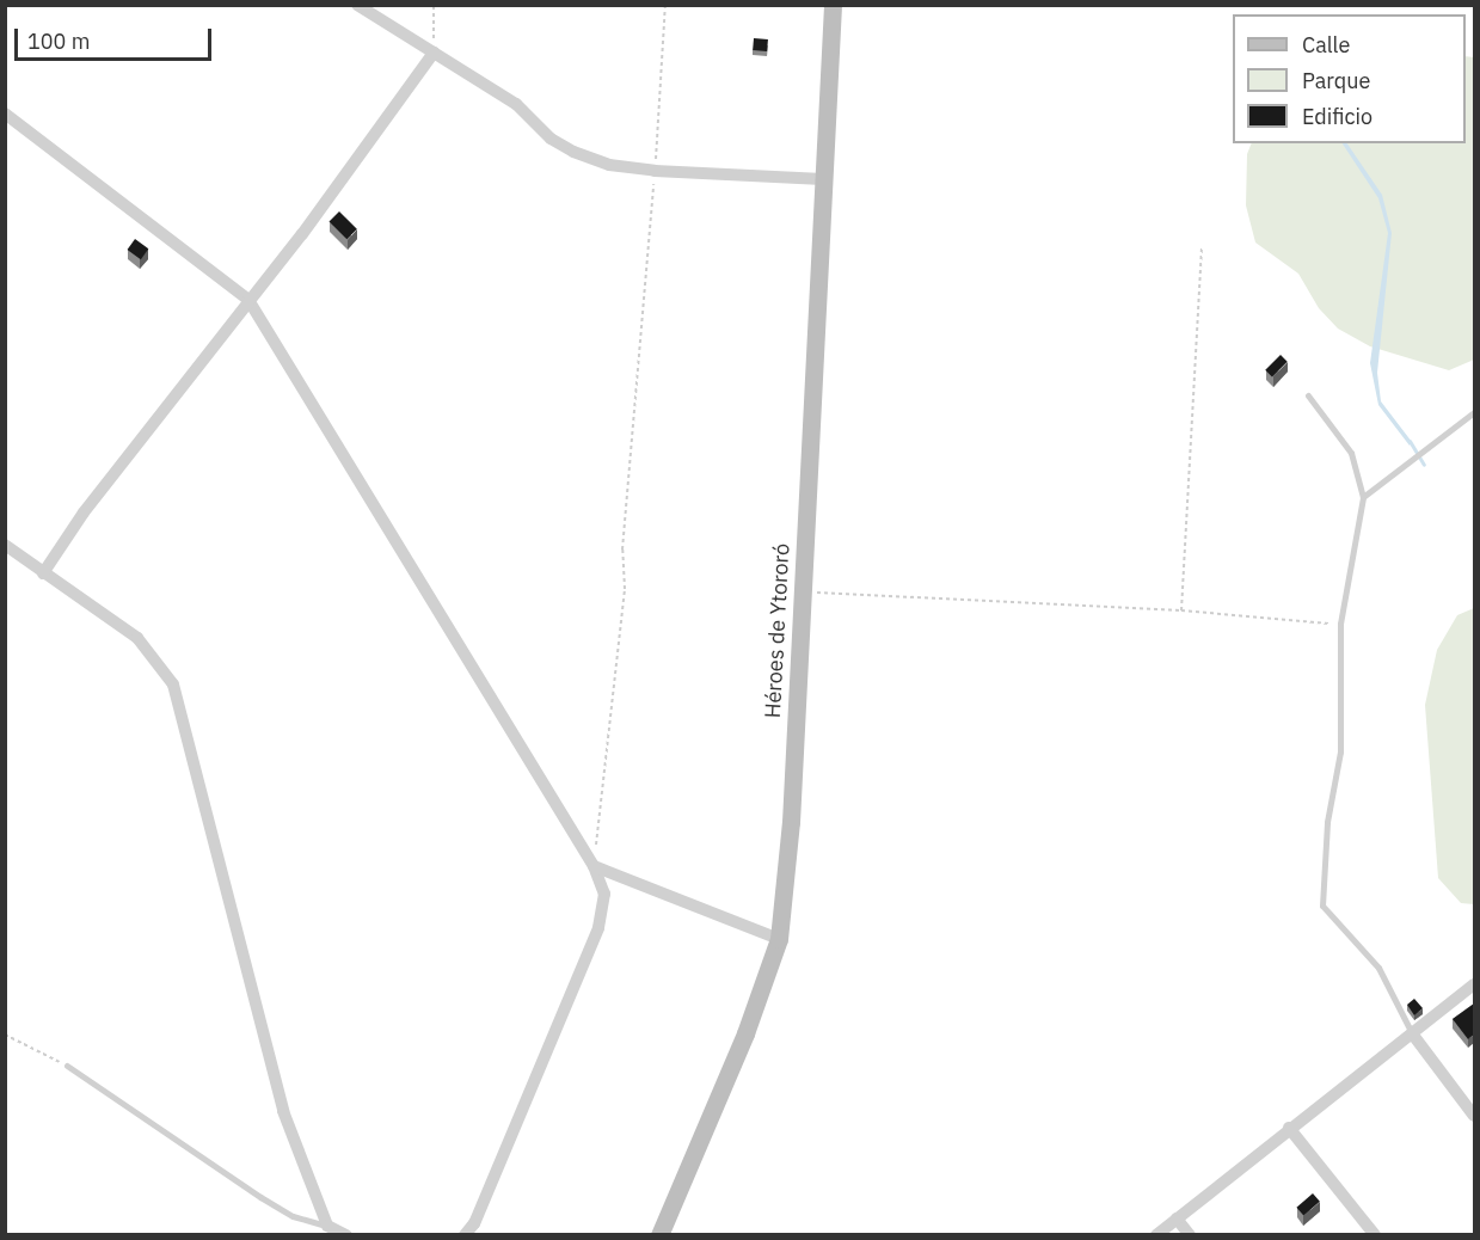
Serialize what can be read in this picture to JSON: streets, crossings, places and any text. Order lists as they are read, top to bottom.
{
  "streets": {
    "main road": ["Héroes de Ytororó"]
  },
  "legend": ["Calle", "Parque", "Edificio"],
  "scale_bar": "100 m"
}
